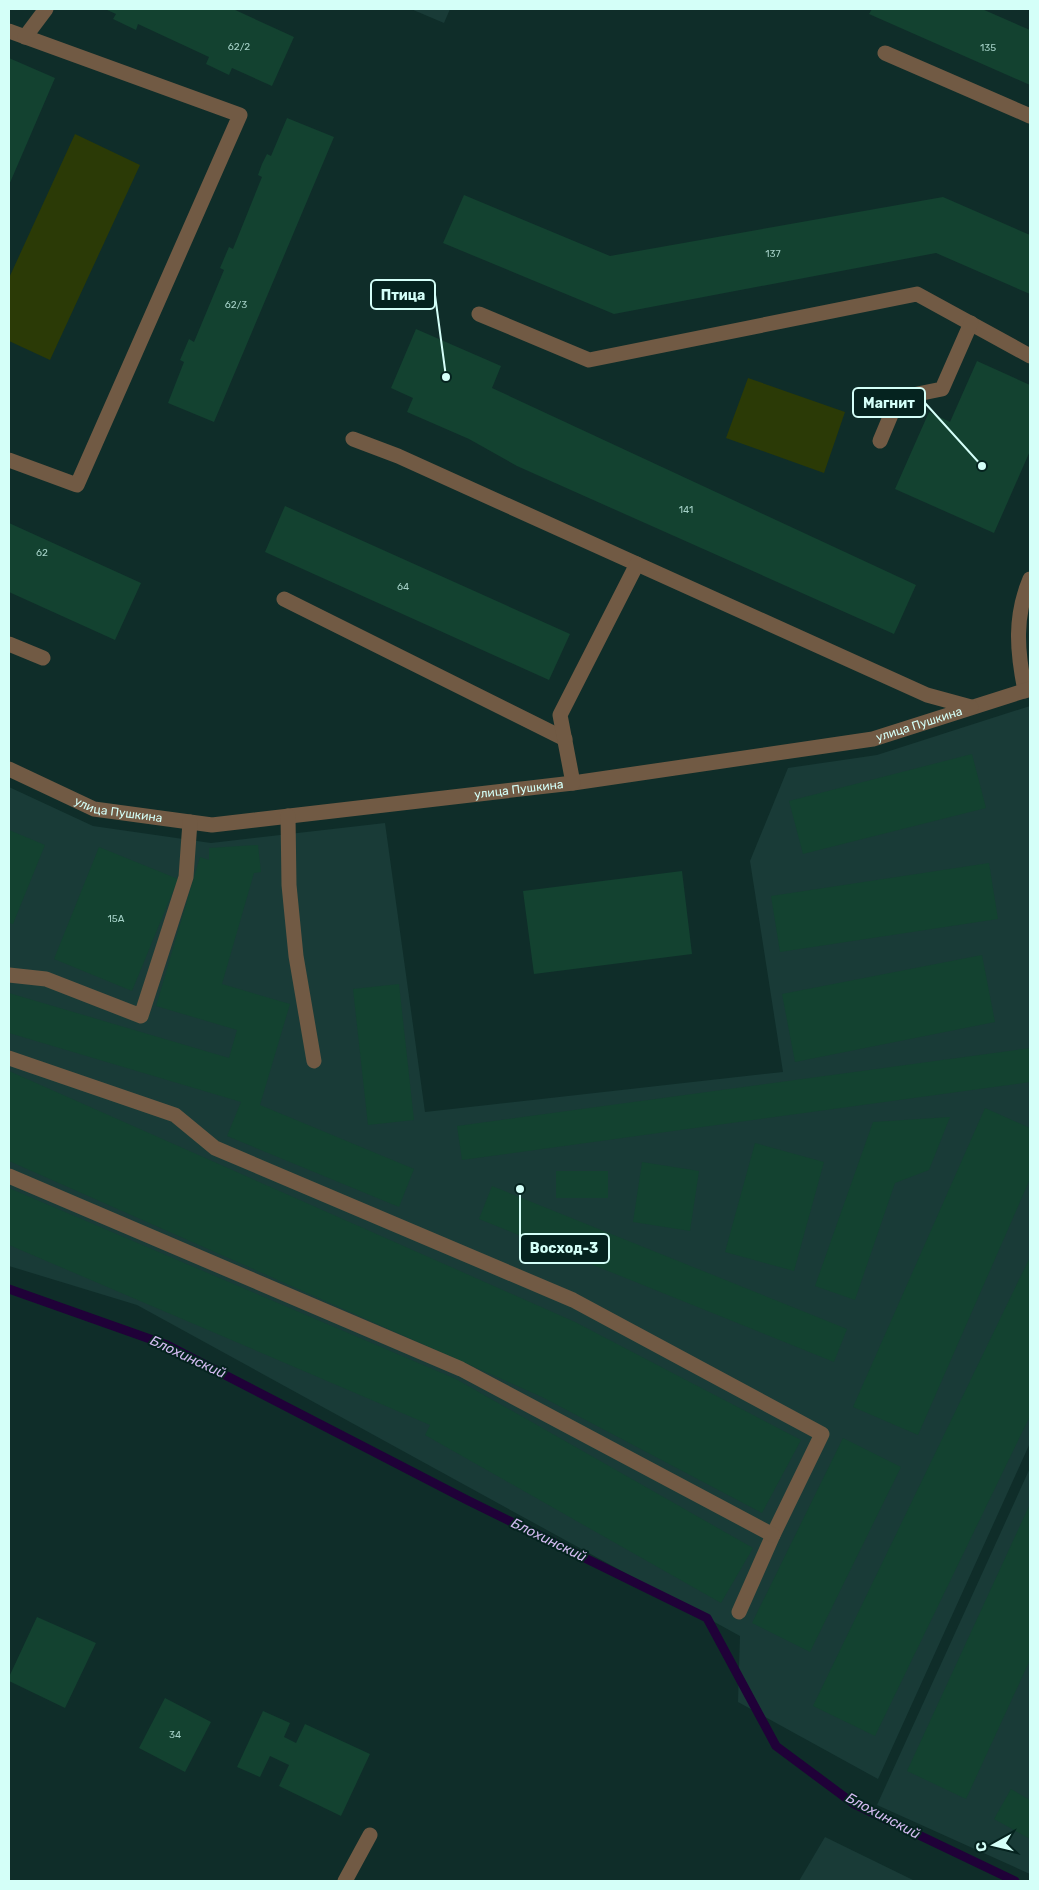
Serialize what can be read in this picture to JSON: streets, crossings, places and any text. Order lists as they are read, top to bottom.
{
  "streets": {
    "street": ["улица Пушкина"]
  },
  "water": ["Блохинский"],
  "places": ["Птица", "Магнит", "Восход-3"],
  "house_numbers": [
    "62/2",
    "135",
    "137",
    "62/3",
    "141",
    "62",
    "64",
    "15А",
    "34"
  ],
  "north": "left"
}
